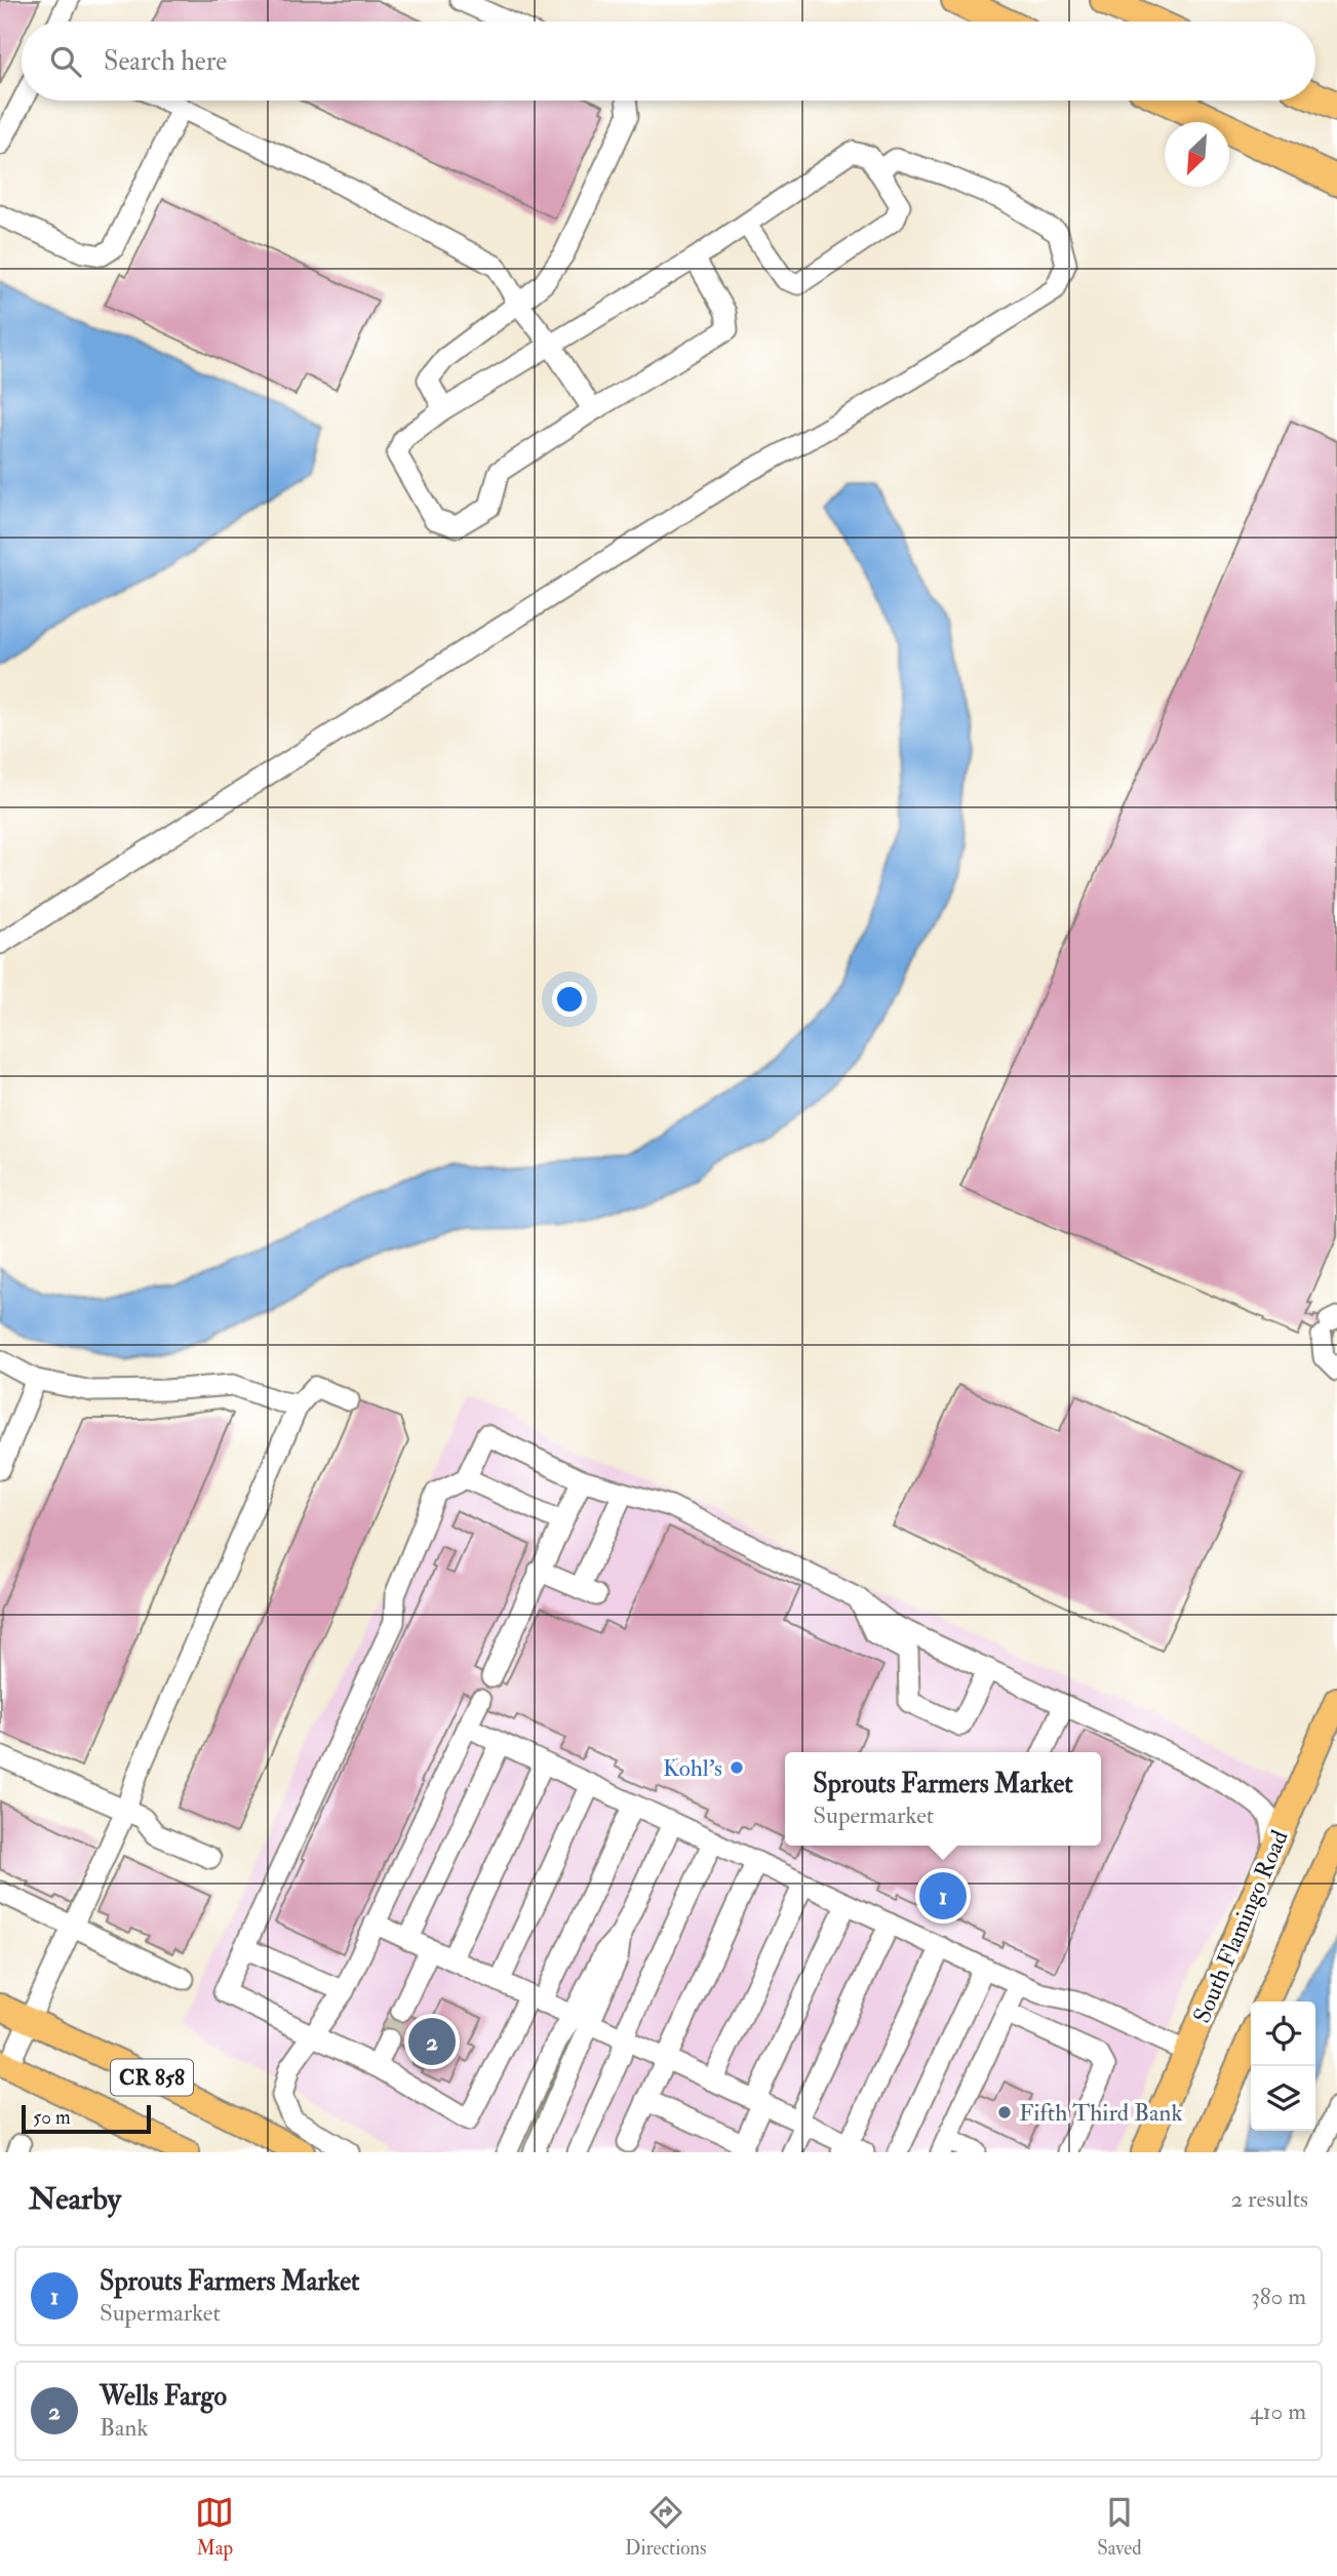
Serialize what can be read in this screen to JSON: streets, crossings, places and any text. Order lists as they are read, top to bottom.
{
  "streets": {
    "main road": ["South Flamingo Road", "CR 858"]
  },
  "places": ["Kohl's", "Fifth Third Bank"],
  "scale_bar": "50 m",
  "north": "bottom left",
  "page": {
    "search": "Search here",
    "popup": ["Sprouts Farmers Market", "Supermarket"],
    "pins": ["1", "2"],
    "scale": "50 m",
    "heading": ["Nearby", "2 results"],
    "list": [
      {
        "mark": "1",
        "name": "Sprouts Farmers Market",
        "note": "Supermarket",
        "value": "380 m"
      },
      {
        "mark": "2",
        "name": "Wells Fargo",
        "note": "Bank",
        "value": "410 m"
      }
    ],
    "nav": ["Map", "Directions", "Saved"]
  }
}
